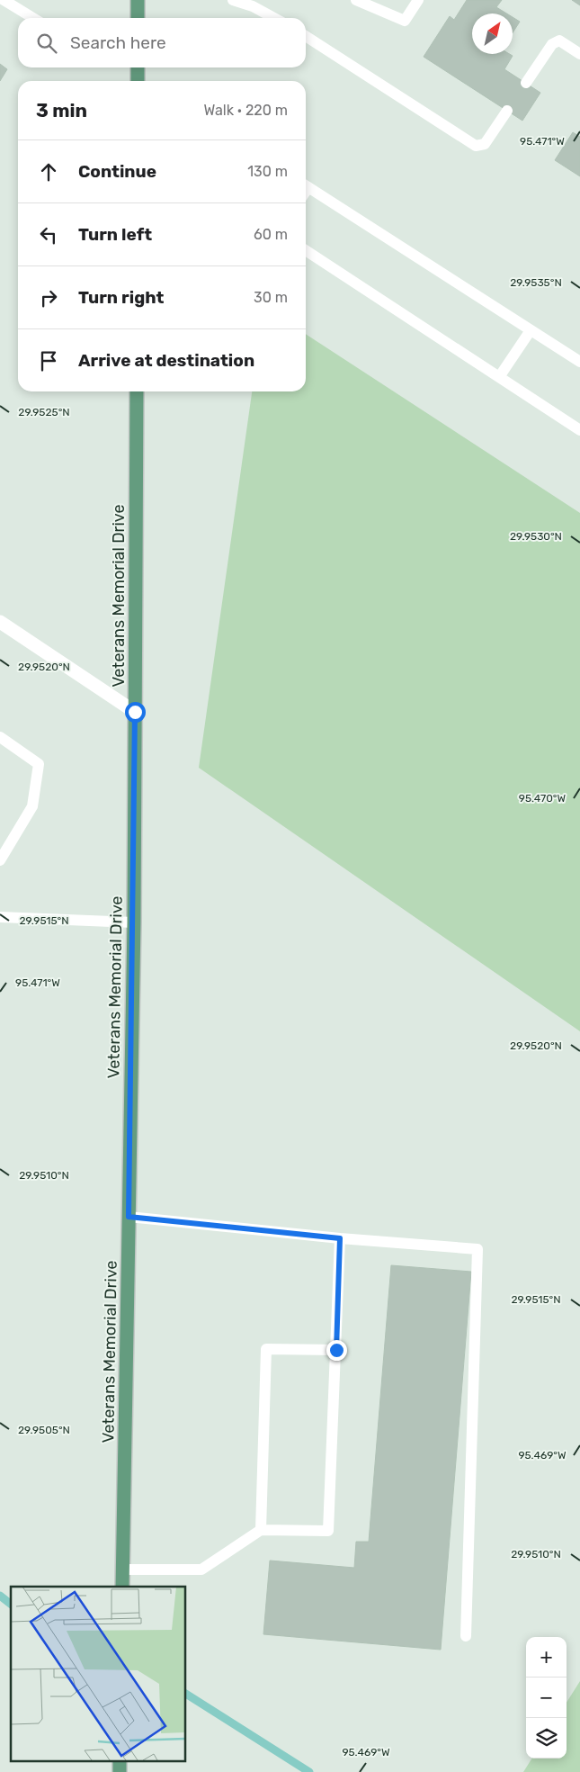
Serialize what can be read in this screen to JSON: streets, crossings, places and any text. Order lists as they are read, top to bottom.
{
  "streets": {
    "main road": ["Veterans Memorial Drive"]
  },
  "north": "top right",
  "page": {
    "search": "Search here",
    "heading": ["3 min", "Walk · 220 m"],
    "list": [
      ["Continue", "130 m"],
      ["Turn left", "60 m"],
      ["Turn right", "30 m"],
      "Arrive at destination"
    ],
    "map_buttons": ["+", "−"]
  },
  "coordinates": [
    "95.471°W",
    "29.9535°N",
    "29.9525°N",
    "29.9530°N",
    "29.9520°N",
    "95.470°W",
    "29.9515°N",
    "29.9510°N",
    "29.9505°N",
    "95.469°W"
  ]
}
